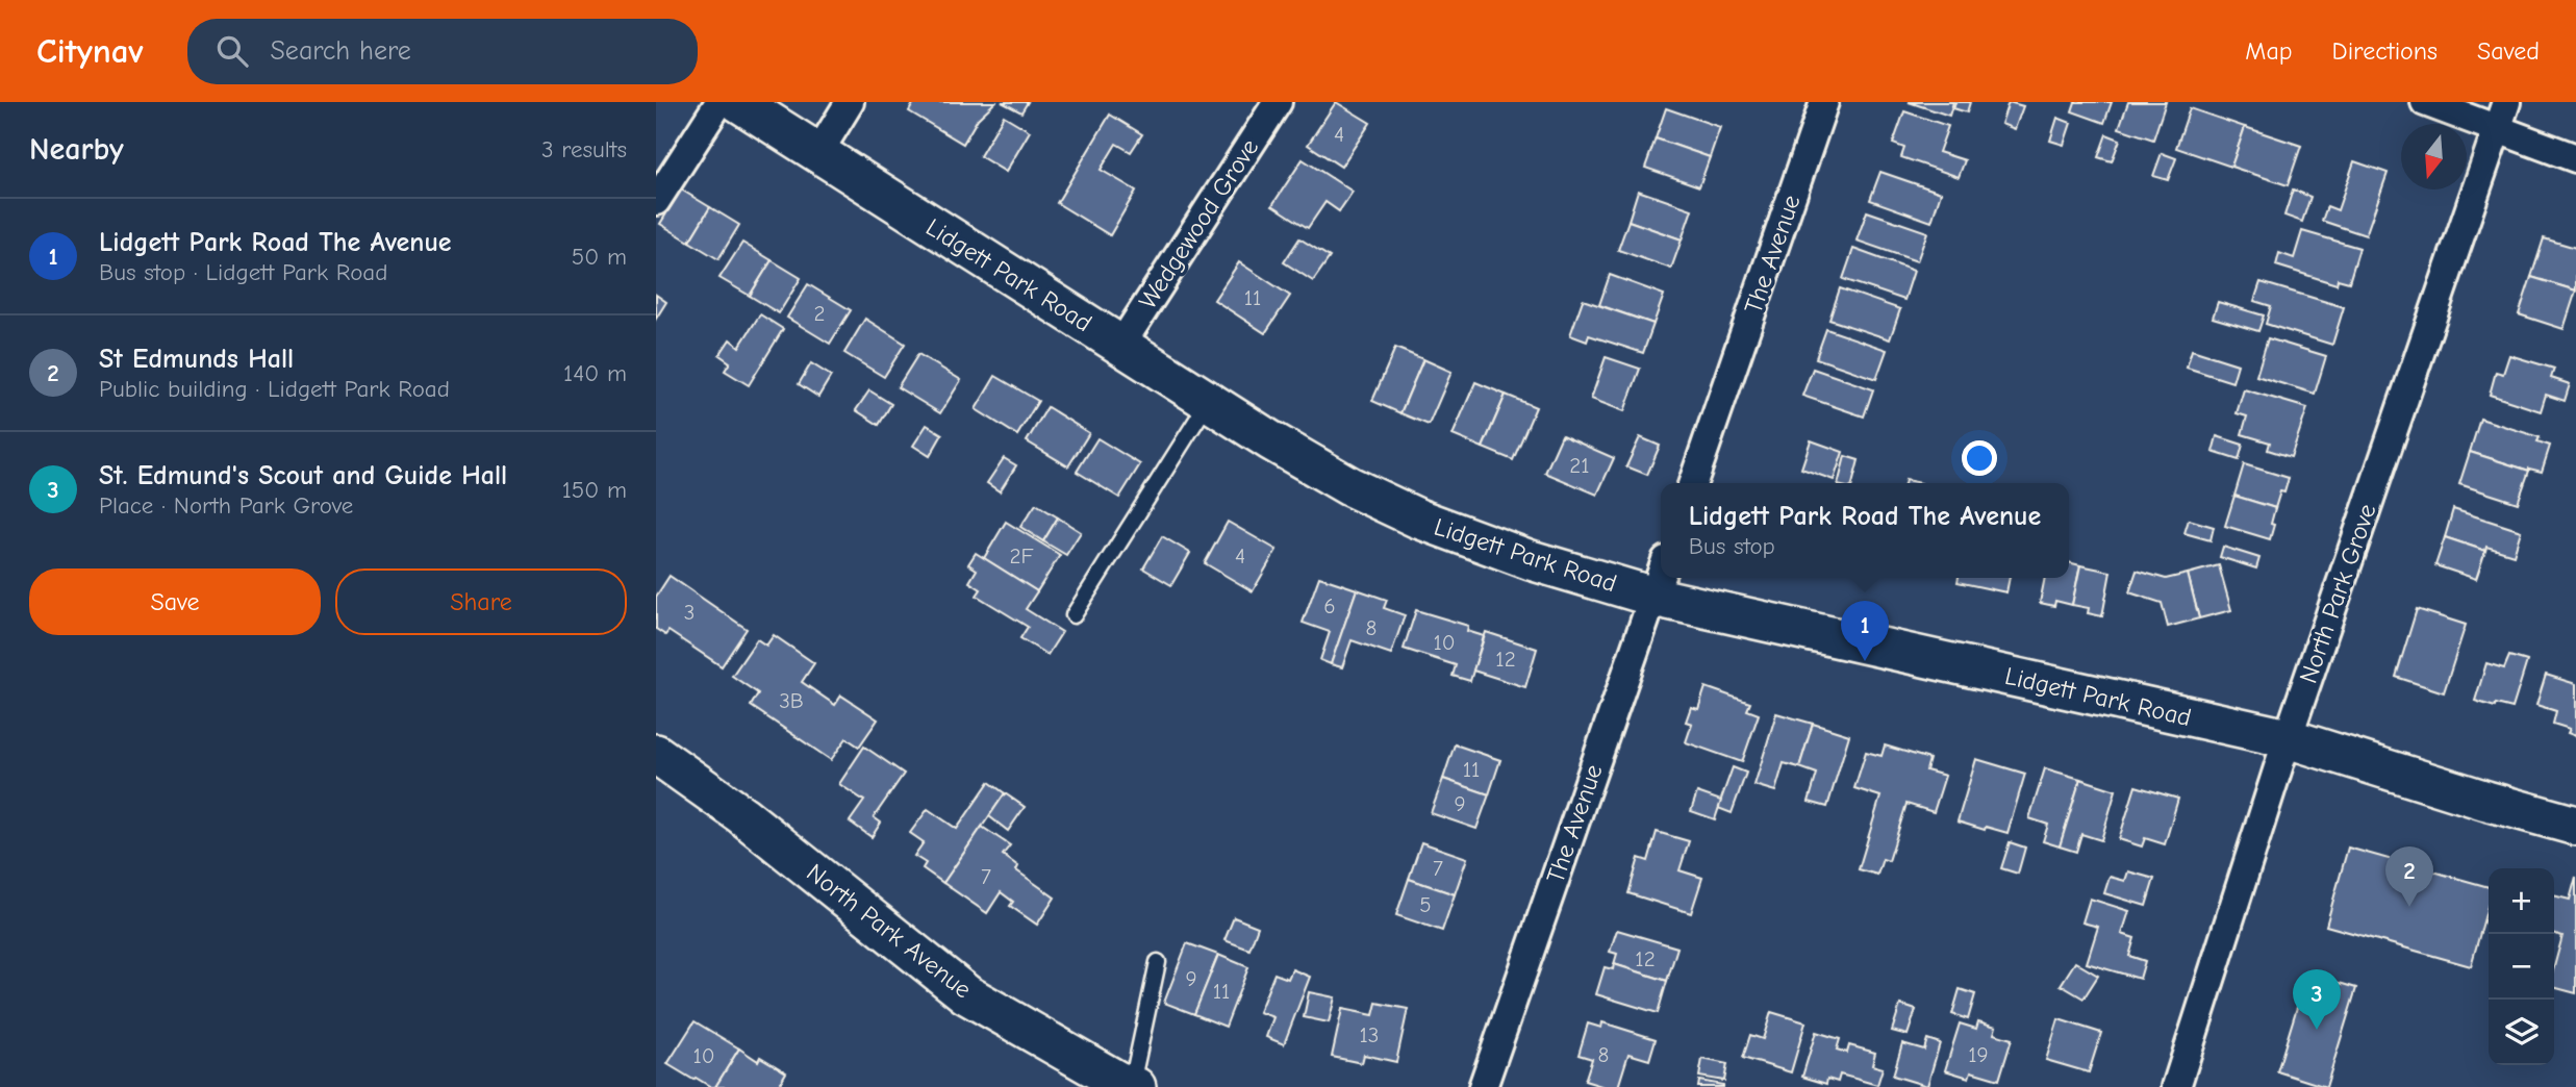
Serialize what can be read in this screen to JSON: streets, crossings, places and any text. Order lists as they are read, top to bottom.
{
  "streets": {
    "street": [
      "Wedgewood Grove",
      "The Avenue",
      "Lidgett Park Road",
      "North Park Grove",
      "North Park Avenue"
    ]
  },
  "crossings": [
    ["Wedgewood Grove", "Lidgett Park Road"],
    ["The Avenue", "Lidgett Park Road"],
    ["Lidgett Park Road", "North Park Grove"]
  ],
  "house_numbers": [
    "4",
    "11",
    "2",
    "21",
    "2F",
    "4",
    "6",
    "3",
    "8",
    "10",
    "12",
    "3B",
    "11",
    "9",
    "7",
    "7",
    "5",
    "12",
    "9",
    "11",
    "13",
    "8",
    "19",
    "10"
  ],
  "north": "bottom",
  "page": {
    "header": "Citynav",
    "search": "Search here",
    "nav": ["Map", "Directions", "Saved"],
    "heading": ["Nearby", "3 results"],
    "list": [
      {
        "mark": "1",
        "name": "Lidgett Park Road The Avenue",
        "note": "Bus stop · Lidgett Park Road",
        "value": "50 m"
      },
      {
        "mark": "2",
        "name": "St Edmunds Hall",
        "note": "Public building · Lidgett Park Road",
        "value": "140 m"
      },
      {
        "mark": "3",
        "name": "St. Edmund's Scout and Guide Hall",
        "note": "Place · North Park Grove",
        "value": "150 m"
      }
    ],
    "popup": ["Lidgett Park Road The Avenue", "Bus stop"],
    "buttons": ["Save", "Share"],
    "pins": ["1", "2", "3"],
    "map_buttons": ["+", "−"]
  }
}
